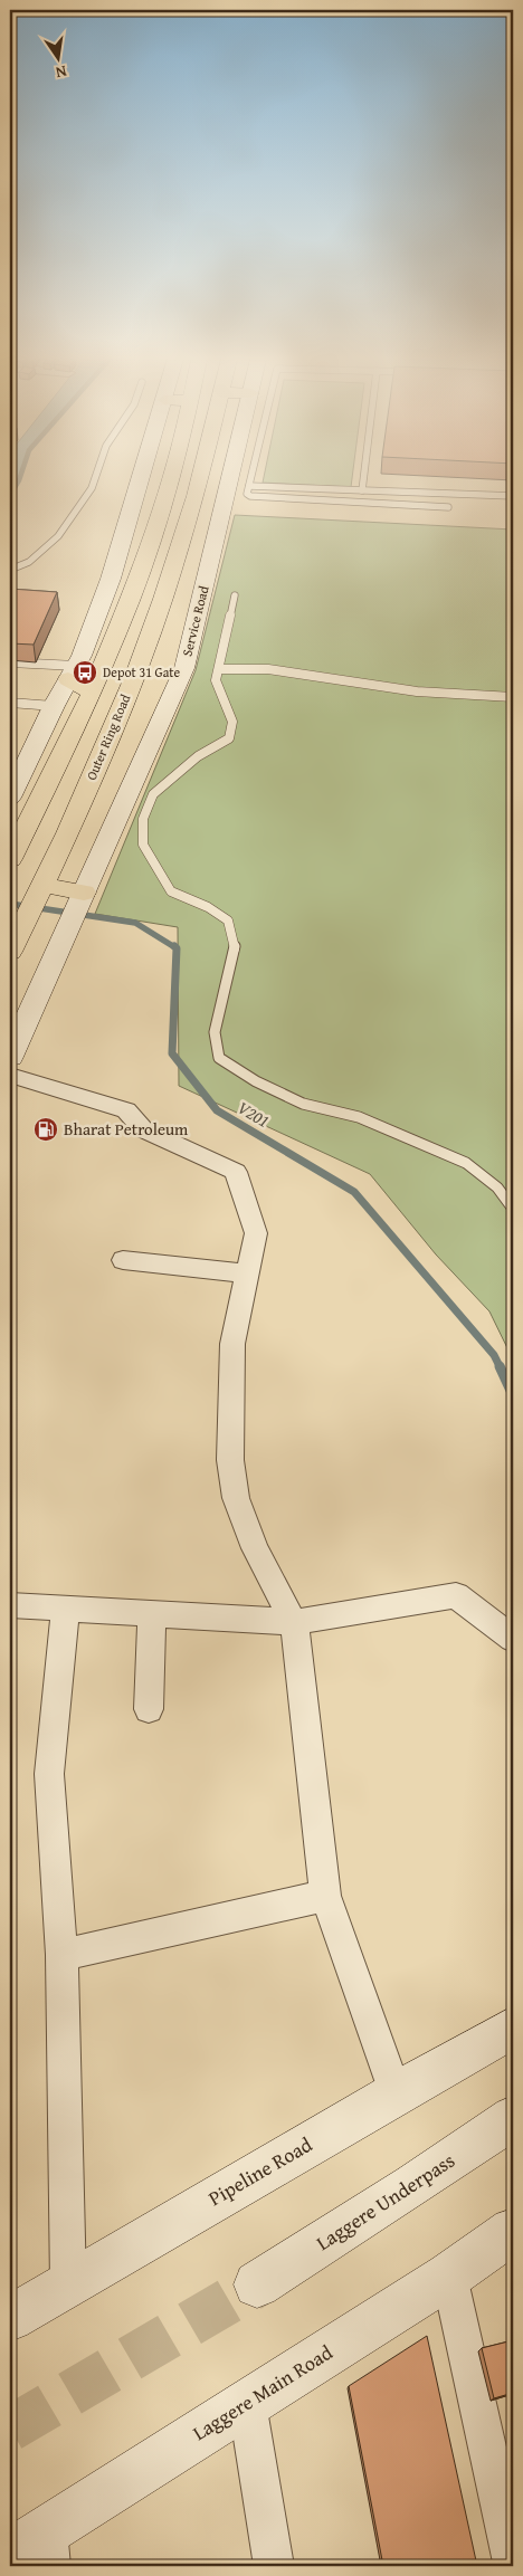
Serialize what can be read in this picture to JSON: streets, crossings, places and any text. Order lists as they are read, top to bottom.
{
  "streets": {
    "highway": ["Outer Ring Road"],
    "street": [
      "Service Road",
      "Pipeline Road",
      "Laggere Underpass",
      "Laggere Main Road"
    ]
  },
  "water": ["V201"],
  "places": {
    "bus stop": ["Depot 31 Gate"],
    "fuel station": ["Bharat Petroleum"]
  },
  "north": "bottom"
}
